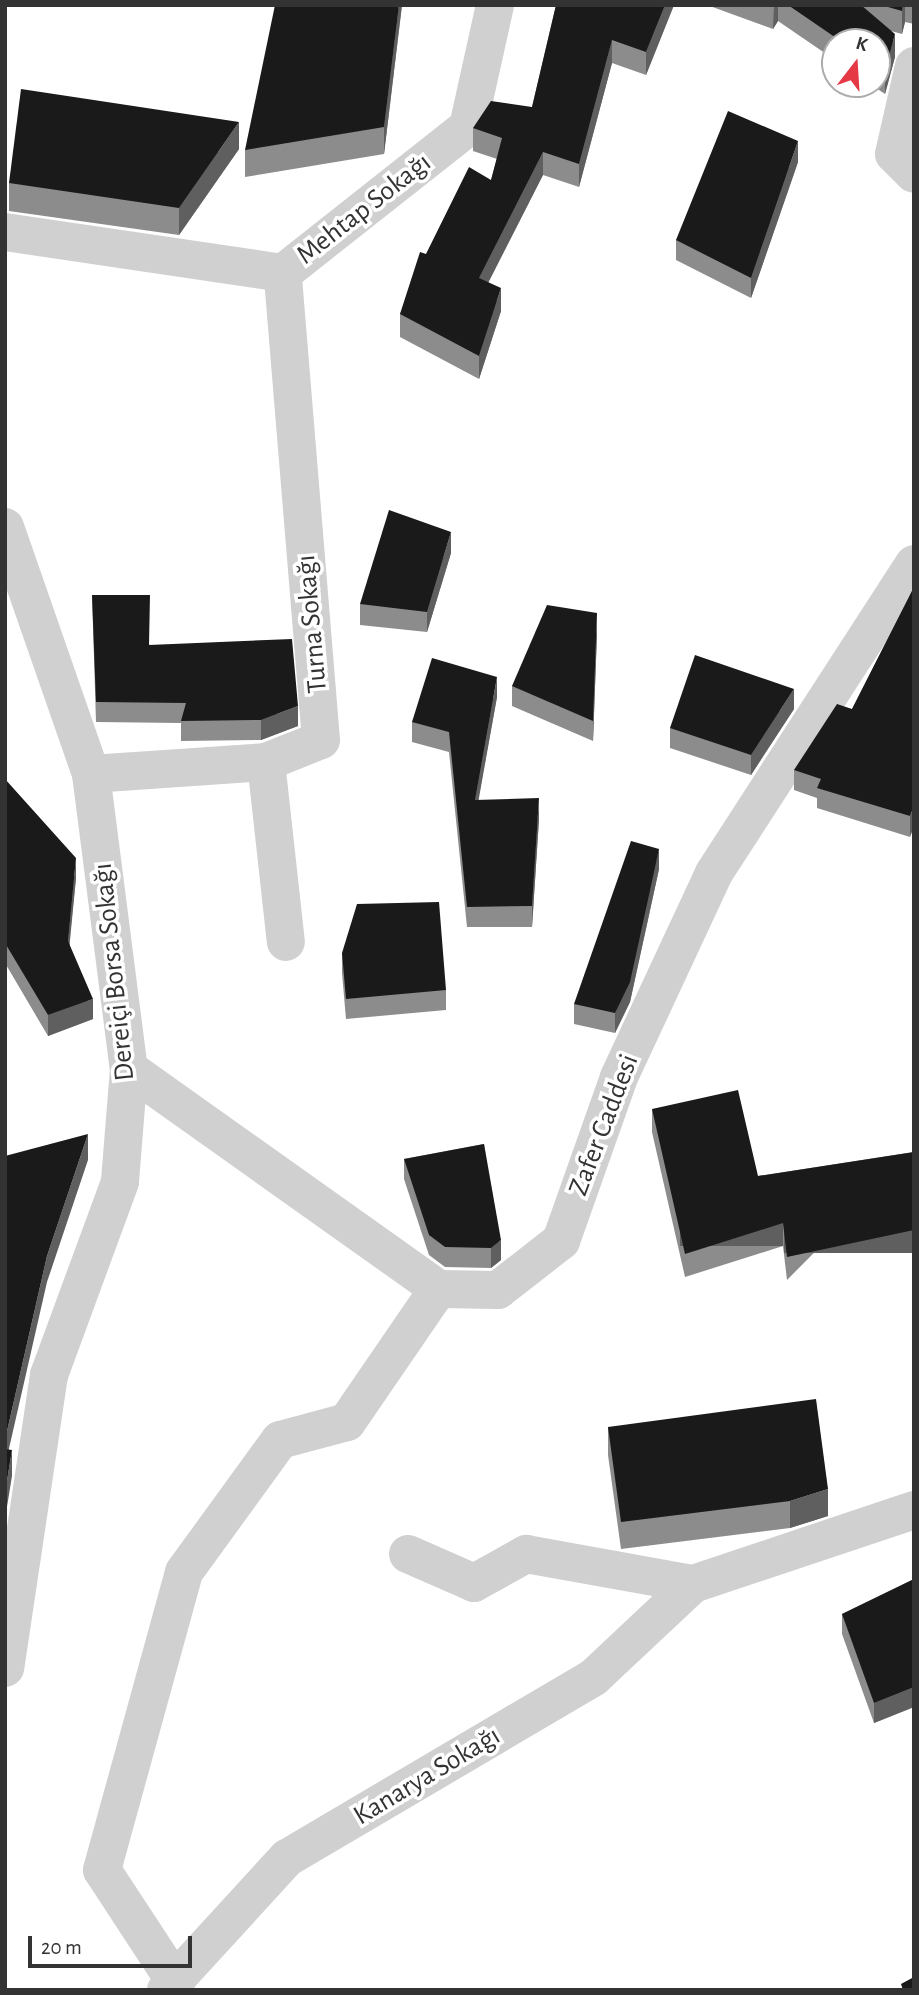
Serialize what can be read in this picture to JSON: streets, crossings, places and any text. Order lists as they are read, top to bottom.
{
  "streets": {
    "street": [
      "Mehtap Sokağı",
      "Turna Sokağı",
      "Dereiçi Borsa Sokağı",
      "Zafer Caddesi",
      "Kanarya Sokağı"
    ]
  },
  "crossings": [
    ["Mehtap Sokağı", "Turna Sokağı"],
    ["Turna Sokağı", "Dereiçi Borsa Sokağı"],
    ["Zafer Caddesi", "Kanarya Sokağı"]
  ],
  "scale_bar": "20 m",
  "north": "top"
}
